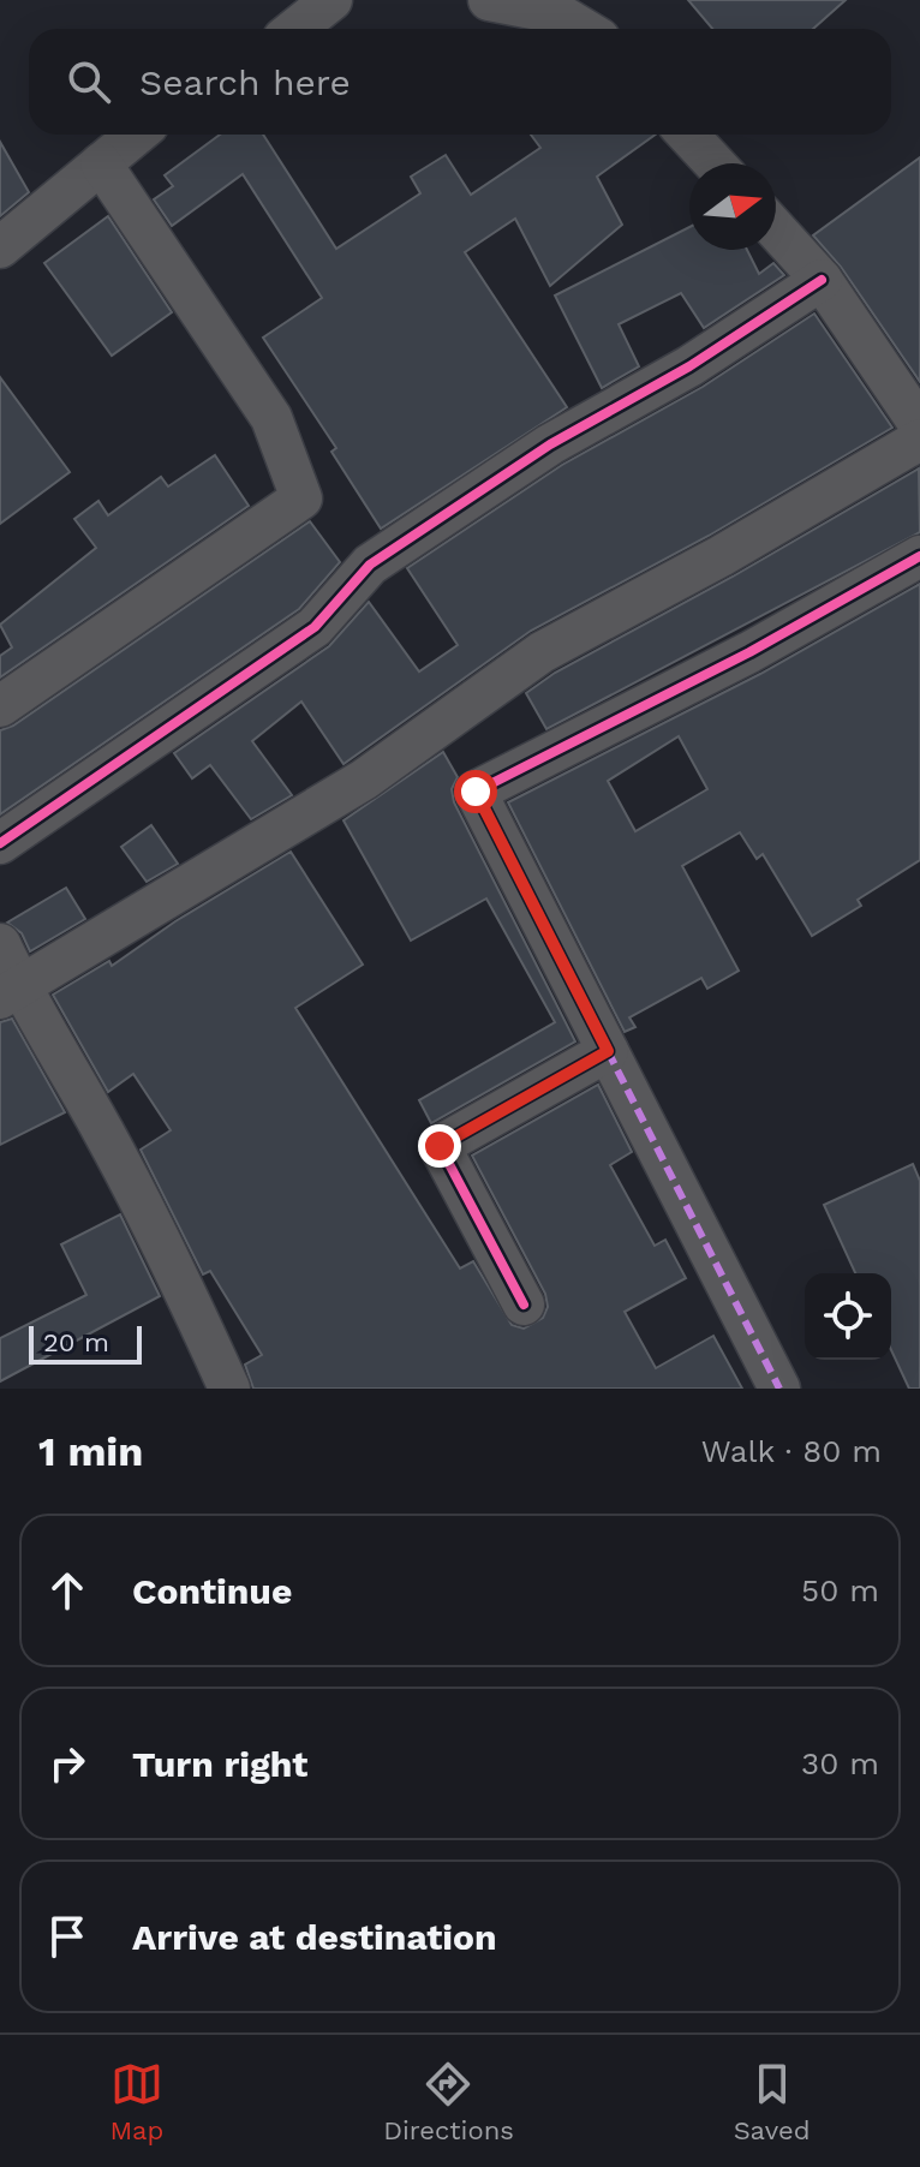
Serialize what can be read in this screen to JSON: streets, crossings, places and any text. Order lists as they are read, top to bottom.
{
  "scale_bar": "20 m",
  "north": "right",
  "page": {
    "search": "Search here",
    "scale": "20 m",
    "heading": ["1 min", "Walk · 80 m"],
    "list": [
      ["Continue", "50 m"],
      ["Turn right", "30 m"],
      "Arrive at destination"
    ],
    "nav": ["Map", "Directions", "Saved"]
  }
}
